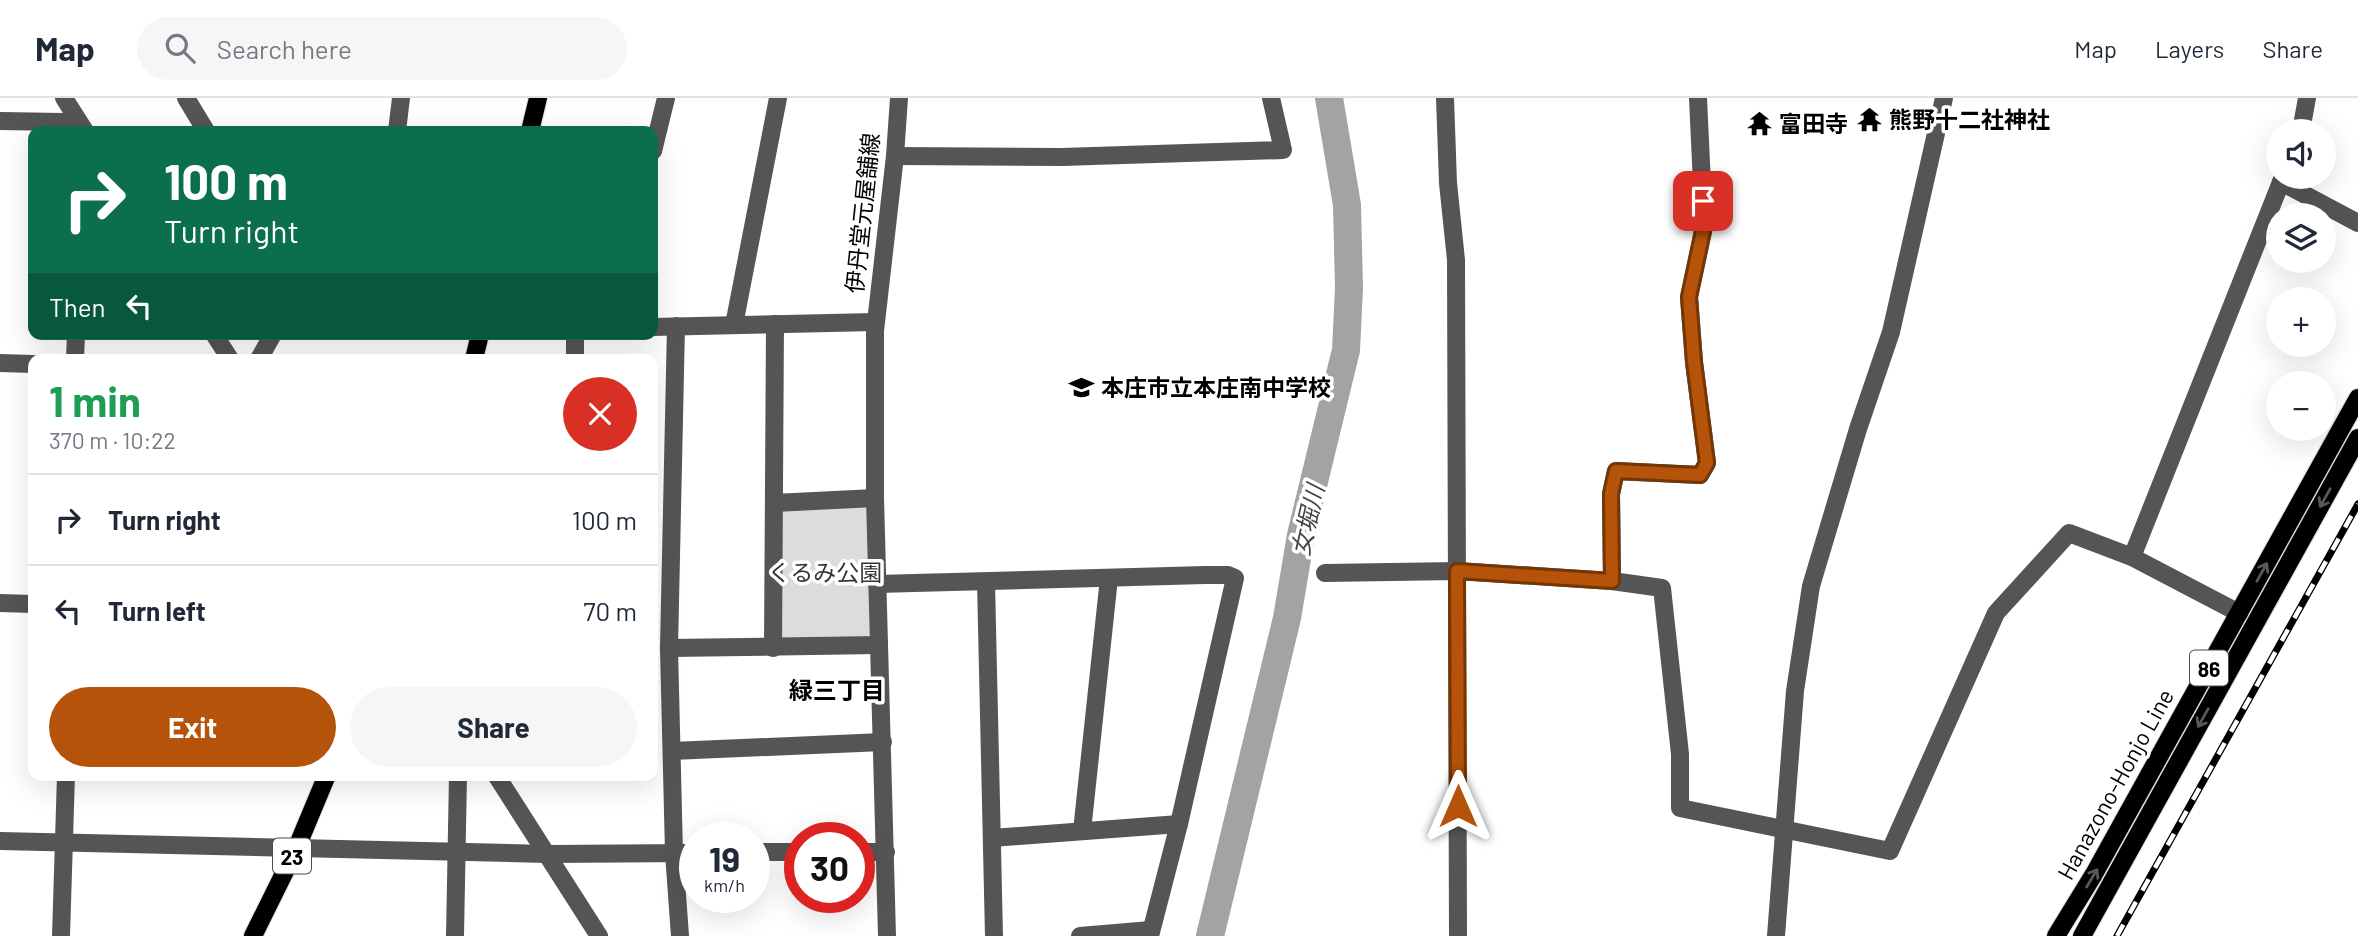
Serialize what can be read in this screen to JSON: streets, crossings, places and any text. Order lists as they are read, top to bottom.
{
  "streets": {
    "main road": ["86", "Hanazono-Honjo Line", "23"],
    "street": ["伊丹堂元屋舗線"]
  },
  "districts": ["緑三丁目"],
  "water": ["女堀川"],
  "parks": ["くるみ公園"],
  "places": {
    "temple": ["熊野十二社神社", "富田寺"],
    "school or university": ["本庄市立本庄南中学校"]
  },
  "page": {
    "header": "Map",
    "search": "Search here",
    "nav": ["Map", "Layers", "Share"],
    "map_buttons": ["+", "−"],
    "turn": ["100 m", "Turn right"],
    "then": "Then",
    "heading": ["1 min", "370 m · 10:22"],
    "list": [
      {
        "name": "Turn right",
        "value": "100 m"
      },
      {
        "name": "Turn left",
        "value": "70 m"
      }
    ],
    "buttons": ["Exit", "Share"],
    "speed": "19 km/h",
    "limit": "30"
  }
}
